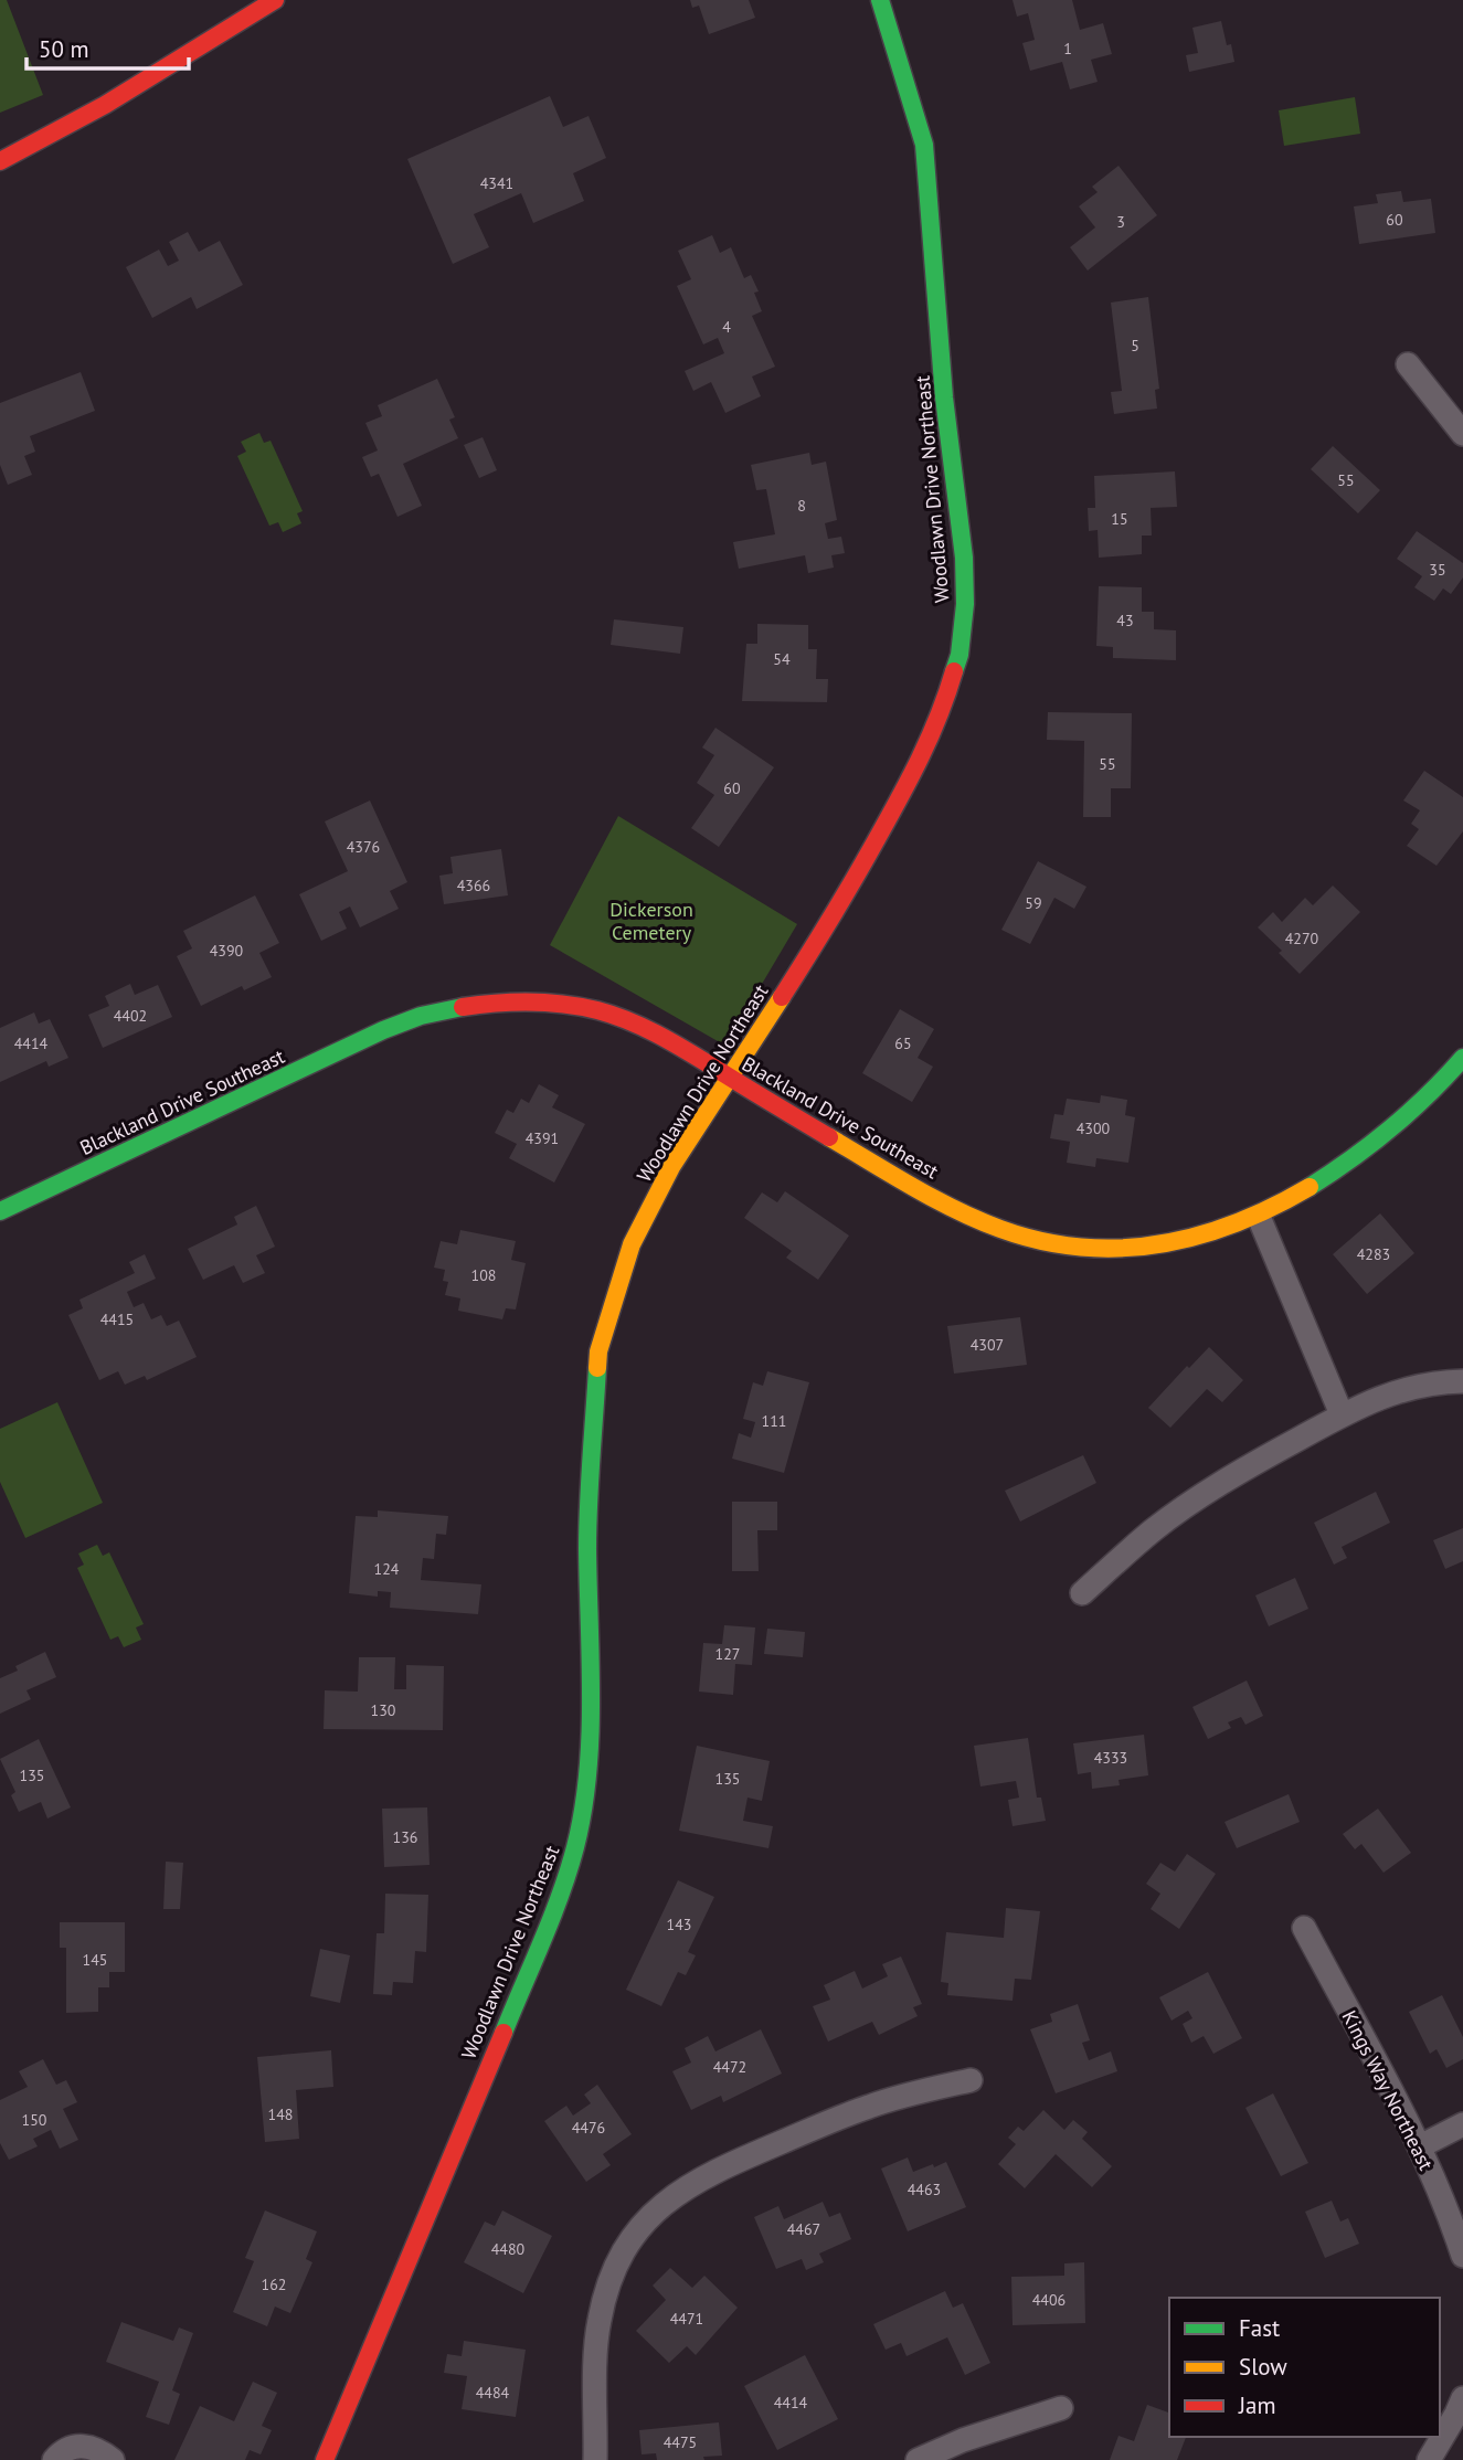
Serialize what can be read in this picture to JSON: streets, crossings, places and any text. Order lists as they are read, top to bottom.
{
  "streets": {
    "street": ["Woodlawn Drive Northeast", "Blackland Drive Southeast", "Kings Way Northeast"]
  },
  "crossings": [
    ["Woodlawn Drive Northeast", "Blackland Drive Southeast"]
  ],
  "parks": ["Dickerson Cemetery"],
  "house_numbers": [
    "1",
    "4341",
    "60",
    "3",
    "4",
    "5",
    "55",
    "8",
    "15",
    "35",
    "43",
    "54",
    "55",
    "60",
    "4376",
    "4366",
    "59",
    "4270",
    "4390",
    "4402",
    "4414",
    "65",
    "4300",
    "4391",
    "4283",
    "108",
    "4415",
    "4307",
    "111",
    "124",
    "127",
    "130",
    "4333",
    "135",
    "135",
    "136",
    "143",
    "145",
    "4472",
    "148",
    "150",
    "4476",
    "4463",
    "4467",
    "4480",
    "162",
    "4406",
    "4471",
    "4484",
    "4414",
    "4475"
  ],
  "legend": ["Fast", "Slow", "Jam"],
  "scale_bar": "50 m"
}
